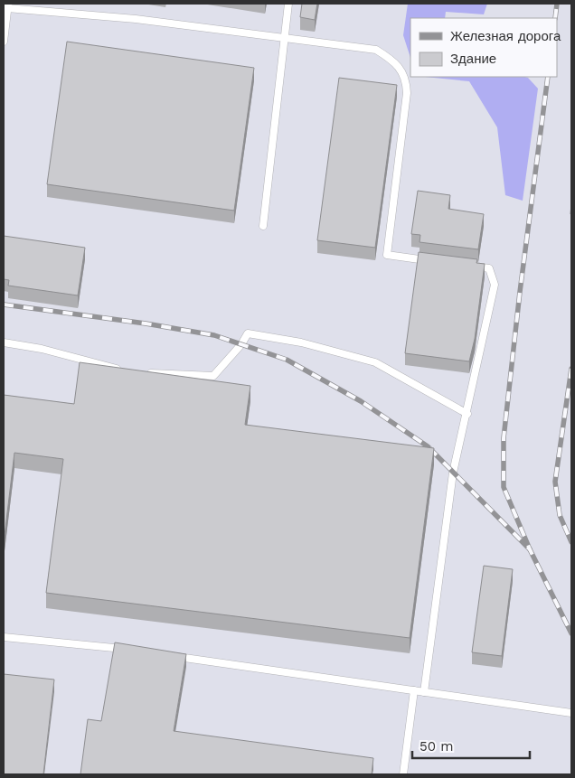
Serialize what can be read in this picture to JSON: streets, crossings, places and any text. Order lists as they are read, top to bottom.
{
  "legend": ["Железная дорога", "Здание"],
  "scale_bar": "50 m"
}
